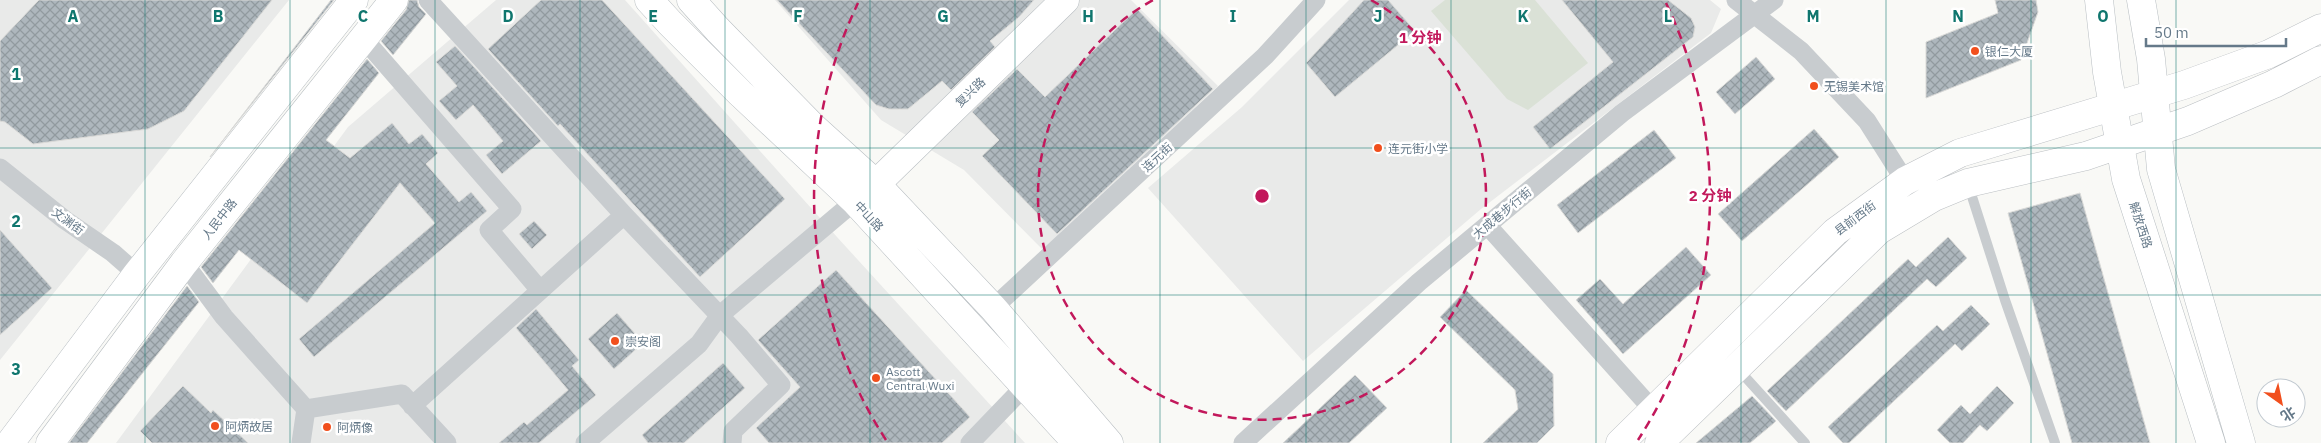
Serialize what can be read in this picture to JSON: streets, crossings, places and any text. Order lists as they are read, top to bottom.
{
  "streets": {
    "main road": [
      "复兴路",
      "中山路",
      "县前西街",
      "人民中路",
      "解放西路"
    ],
    "street": ["连元街", "大成巷步行街", "文渊街"]
  },
  "crossings": [
    ["县前西街", "解放西路"]
  ],
  "places": [
    "银仁大厦",
    "无锡美术馆",
    "连元街小学",
    "崇安阁",
    "Ascott Central Wuxi",
    "阿炳故居",
    "阿炳像"
  ],
  "scale_bar": "50 m",
  "north": "bottom right",
  "grid": {
    "columns": [
      "A",
      "B",
      "C",
      "D",
      "E",
      "F",
      "G",
      "H",
      "I",
      "J",
      "K",
      "L",
      "M",
      "N",
      "O"
    ],
    "rows": ["1", "2", "3"]
  },
  "rings": ["1 分钟", "2 分钟"]
}
